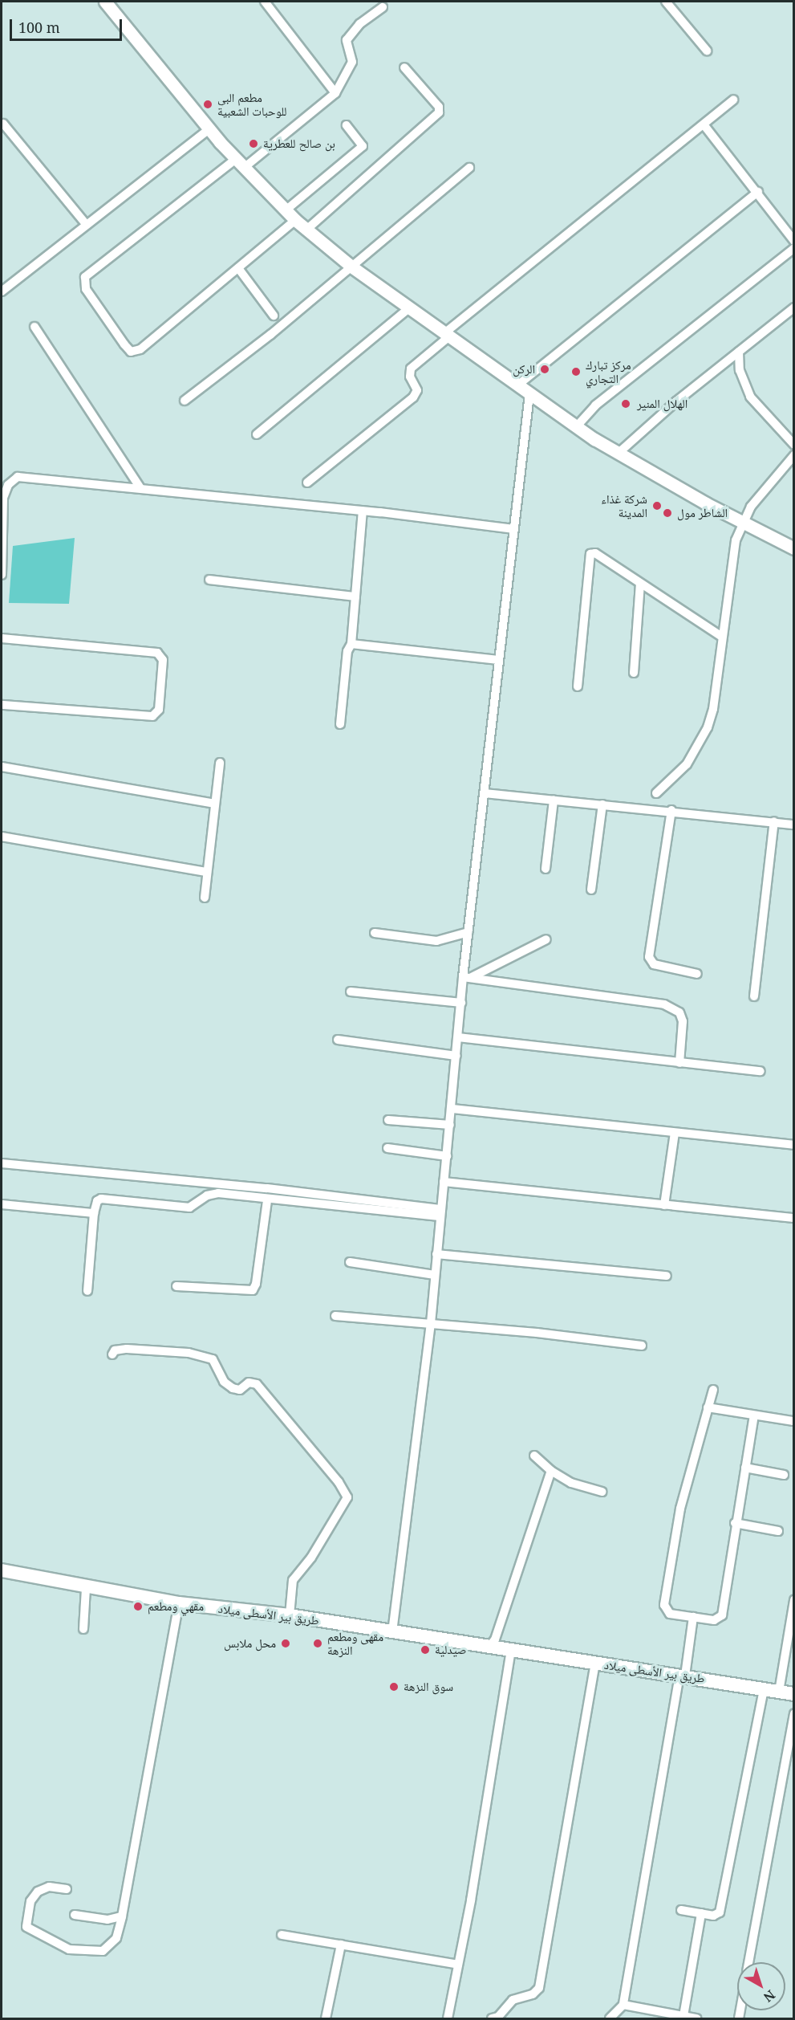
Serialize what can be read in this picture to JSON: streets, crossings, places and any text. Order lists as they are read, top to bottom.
{
  "streets": {
    "main road": ["طريق بير الأسطى ميلاد"]
  },
  "places": [
    "مطعم البي للوحبات الشعبية",
    "بن صالح للعطرية",
    "الركن",
    "مركز تبارك التجاري",
    "الهلال المنير",
    "شركة غذاء المدينة",
    "الشاطر مول",
    "مقهي ومطعم",
    "محل ملابس",
    "مقهى ومطعم النزهة",
    "صيدلية",
    "سوق النزهة"
  ],
  "scale_bar": "100 m",
  "north": "bottom right"
}
